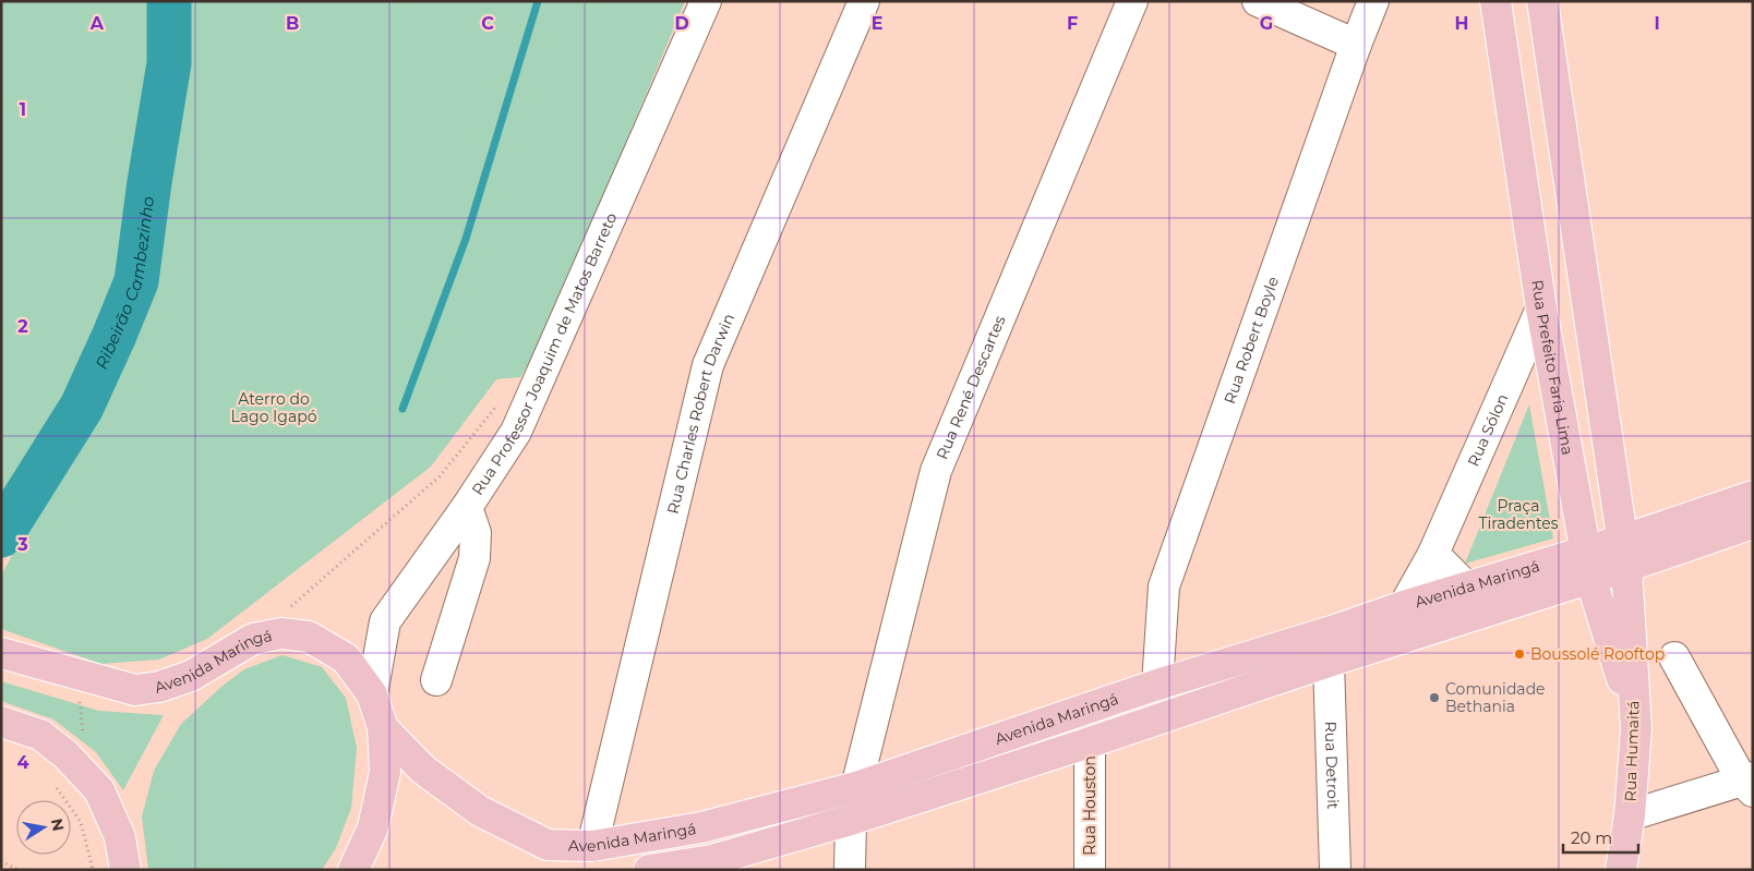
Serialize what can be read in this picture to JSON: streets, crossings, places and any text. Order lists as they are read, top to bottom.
{
  "streets": {
    "main road": ["Rua Prefeito Faria Lima", "Avenida Maringá", "Rua Humaitá"],
    "street": [
      "Rua Robert Boyle",
      "Rua Professor Joaquim de Matos Barreto",
      "Rua René Descartes",
      "Rua Charles Robert Darwin",
      "Rua Sólon",
      "Rua Detroit",
      "Rua Houston"
    ]
  },
  "crossings": [
    ["Rua Robert Boyle", "Avenida Maringá"],
    ["Rua Professor Joaquim de Matos Barreto", "Avenida Maringá"],
    ["Rua Prefeito Faria Lima", "Rua Sólon"],
    ["Rua Prefeito Faria Lima", "Avenida Maringá"],
    ["Rua Prefeito Faria Lima", "Rua Humaitá"],
    ["Rua René Descartes", "Avenida Maringá"],
    ["Rua Charles Robert Darwin", "Avenida Maringá"],
    ["Rua Sólon", "Avenida Maringá"],
    ["Avenida Maringá", "Rua Humaitá"],
    ["Avenida Maringá", "Rua Detroit"],
    ["Avenida Maringá", "Rua Houston"]
  ],
  "water": ["Ribeirão Cambezinho"],
  "parks": ["Aterro do Lago Igapó", "Praça Tiradentes"],
  "places": ["Boussolé Rooftop", "Comunidade Bethania"],
  "scale_bar": "20 m",
  "north": "right",
  "grid": {
    "columns": [
      "A",
      "B",
      "C",
      "D",
      "E",
      "F",
      "G",
      "H",
      "I"
    ],
    "rows": [
      "1",
      "2",
      "3",
      "4"
    ]
  }
}
